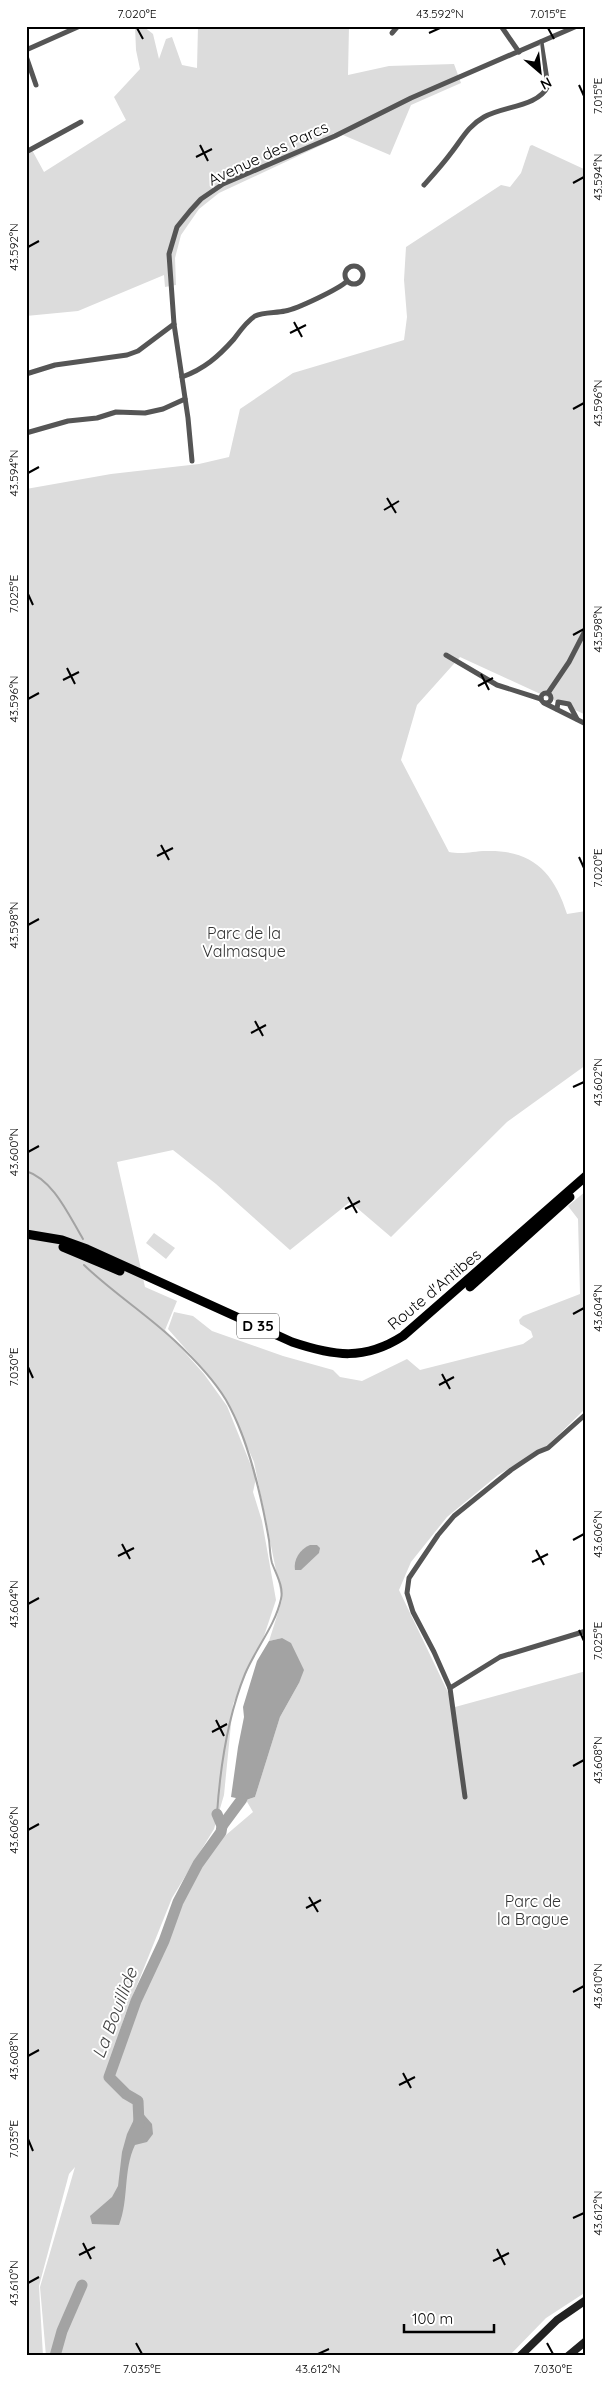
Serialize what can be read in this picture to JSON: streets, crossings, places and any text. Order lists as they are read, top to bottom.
{
  "streets": {
    "main road": ["Route d'Antibes", "D 35"],
    "street": ["Avenue des Parcs"]
  },
  "water": ["La Bouillide"],
  "parks": ["Parc de la Valmasque", "Parc de la Brague"],
  "scale_bar": "100 m",
  "north": "bottom right",
  "coordinates": [
    "7.020°E",
    "43.592°N",
    "7.015°E",
    "43.594°N",
    "43.596°N",
    "7.025°E",
    "43.598°N",
    "43.602°N",
    "43.600°N",
    "43.604°N",
    "7.030°E",
    "43.606°N",
    "43.608°N",
    "43.610°N",
    "7.035°E",
    "43.612°N"
  ]
}
